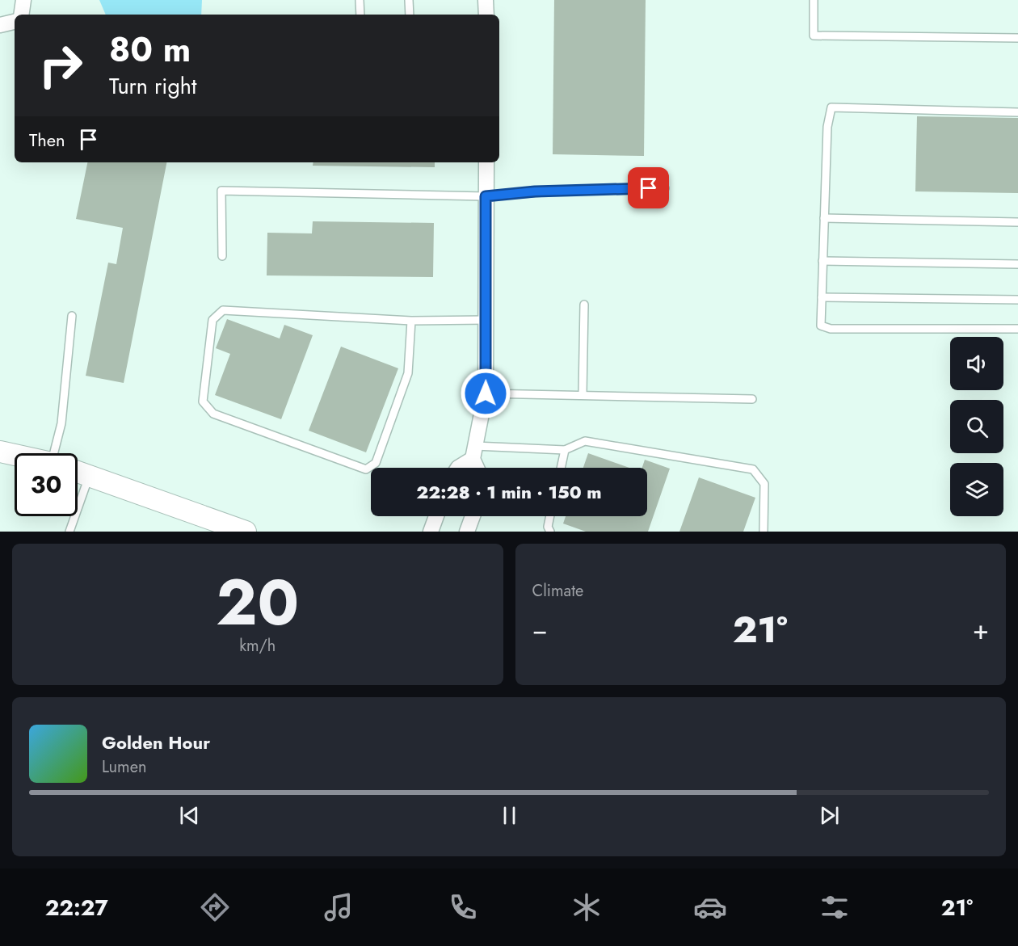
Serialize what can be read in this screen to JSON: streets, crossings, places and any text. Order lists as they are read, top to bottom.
{
  "page": {
    "turn": ["80 m", "Turn right"],
    "then": "Then",
    "limit": "30",
    "trip": "22:28 · 1 min · 150 m",
    "tile": [
      ["20", "km/h"],
      "Climate"
    ],
    "heat": ["−", "21°", "+"],
    "song": ["Golden Hour", "Lumen"],
    "tabs": ["22:27", "21°"]
  }
}
